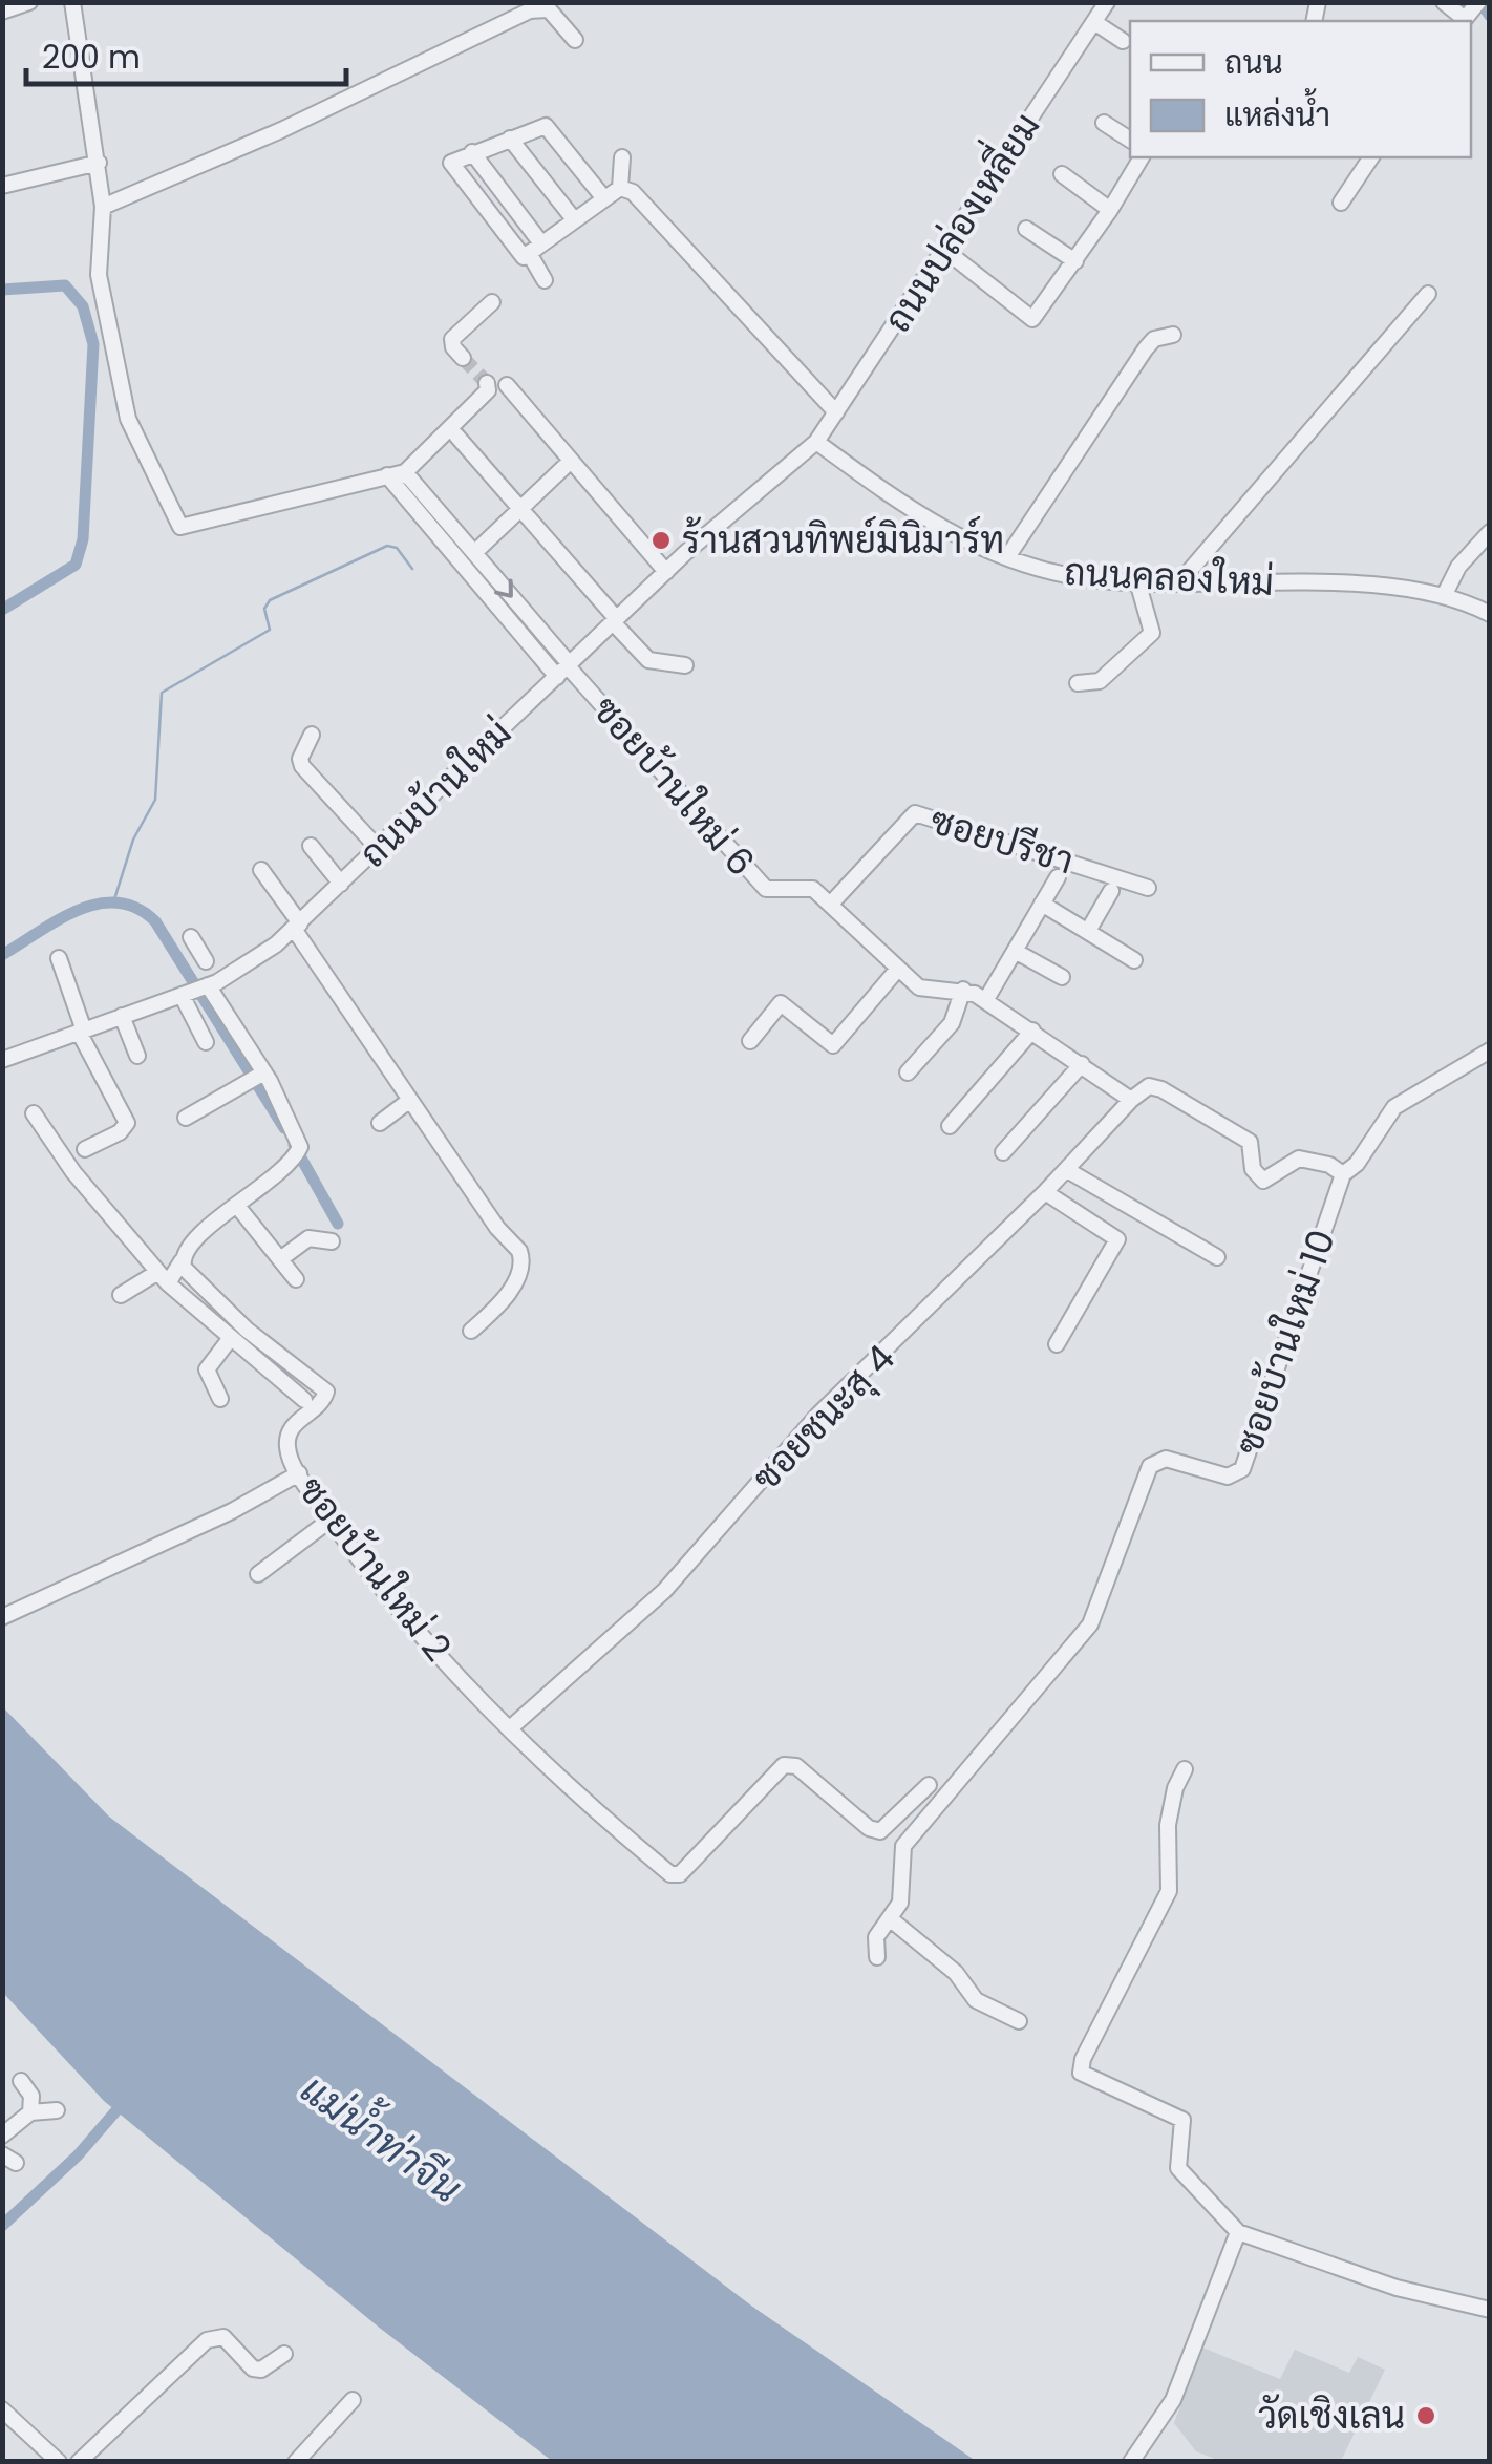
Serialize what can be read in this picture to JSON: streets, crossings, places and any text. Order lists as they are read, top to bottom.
{
  "streets": {
    "street": [
      "ถนนปล่องเหลี่ยม",
      "ถนนคลองใหม่",
      "ซอยบ้านใหม่ 6",
      "ถนนบ้านใหม่",
      "ซอยปรีชา",
      "ซอยบ้านใหม่ 10",
      "ซอยชนะสุ 4",
      "ซอยบ้านใหม่ 2"
    ]
  },
  "crossings": [
    ["ถนนปล่องเหลี่ยม", "ถนนคลองใหม่"],
    ["ถนนปล่องเหลี่ยม", "ถนนบ้านใหม่"],
    ["ถนนคลองใหม่", "ถนนบ้านใหม่"],
    ["ซอยบ้านใหม่ 6", "ถนนบ้านใหม่"],
    ["ซอยบ้านใหม่ 6", "ซอยปรีชา"],
    ["ซอยบ้านใหม่ 6", "ซอยชนะสุ 4"],
    ["ซอยชนะสุ 4", "ซอยบ้านใหม่ 2"]
  ],
  "water": ["แม่น้ำท่าจีน"],
  "places": ["ร้านสวนทิพย์มินิมาร์ท", "วัดเชิงเลน"],
  "legend": ["ถนน", "แหล่งน้ำ"],
  "scale_bar": "200 m"
}
